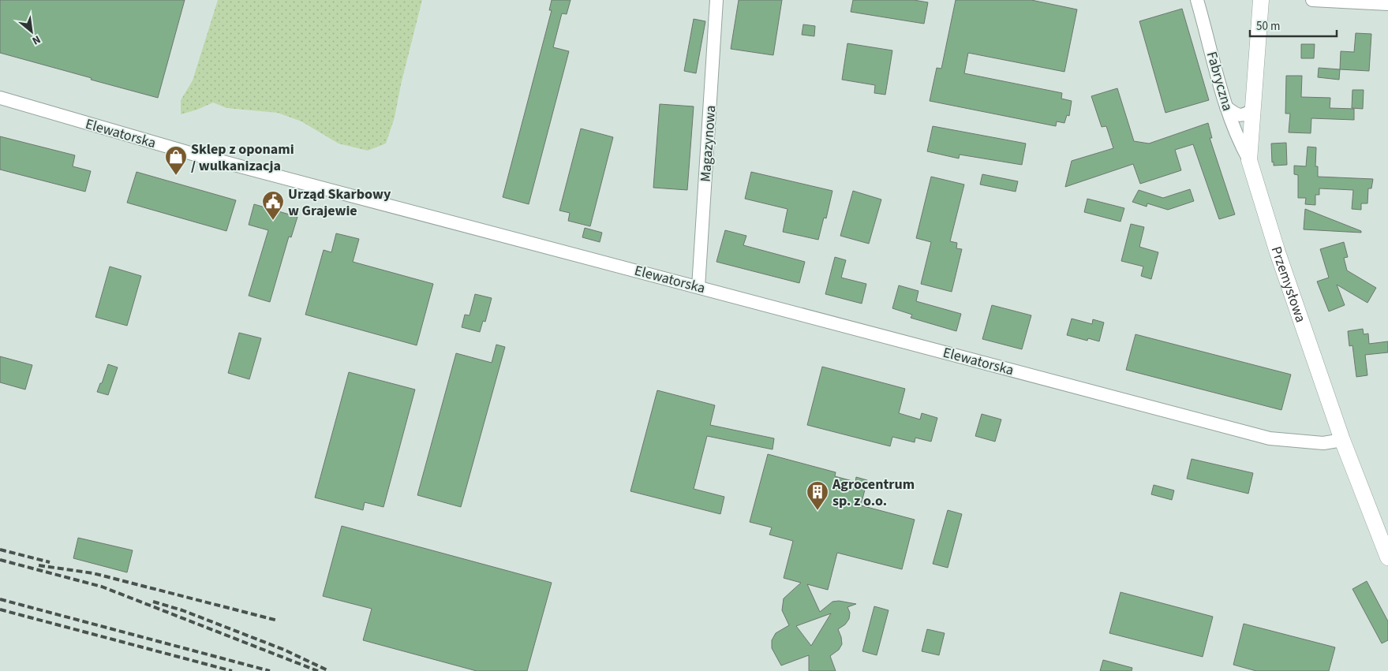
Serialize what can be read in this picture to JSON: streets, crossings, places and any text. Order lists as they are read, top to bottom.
{
  "streets": {
    "street": [
      "Fabryczna",
      "Elewatorska",
      "Magazynowa",
      "Przemysłowa"
    ]
  },
  "crossings": [
    ["Fabryczna", "Przemysłowa"],
    ["Elewatorska", "Magazynowa"],
    ["Elewatorska", "Przemysłowa"]
  ],
  "places": {
    "shop": ["Sklep z oponami / wulkanizacja"],
    "public building": ["Urząd Skarbowy w Grajewie"],
    "building": ["Agrocentrum sp. z o.o."]
  },
  "scale_bar": "50 m",
  "north": "bottom right"
}
